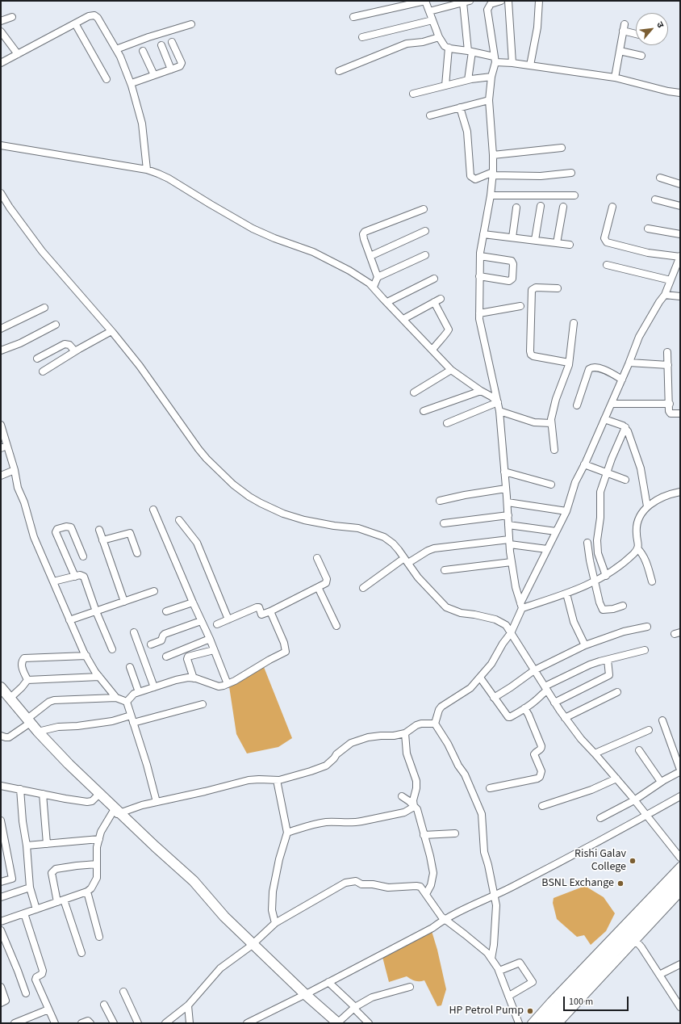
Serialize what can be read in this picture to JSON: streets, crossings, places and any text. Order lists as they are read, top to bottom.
{
  "places": ["Rishi Galav College", "BSNL Exchange", "HP Petrol Pump"],
  "scale_bar": "100 m",
  "north": "top right"
}
